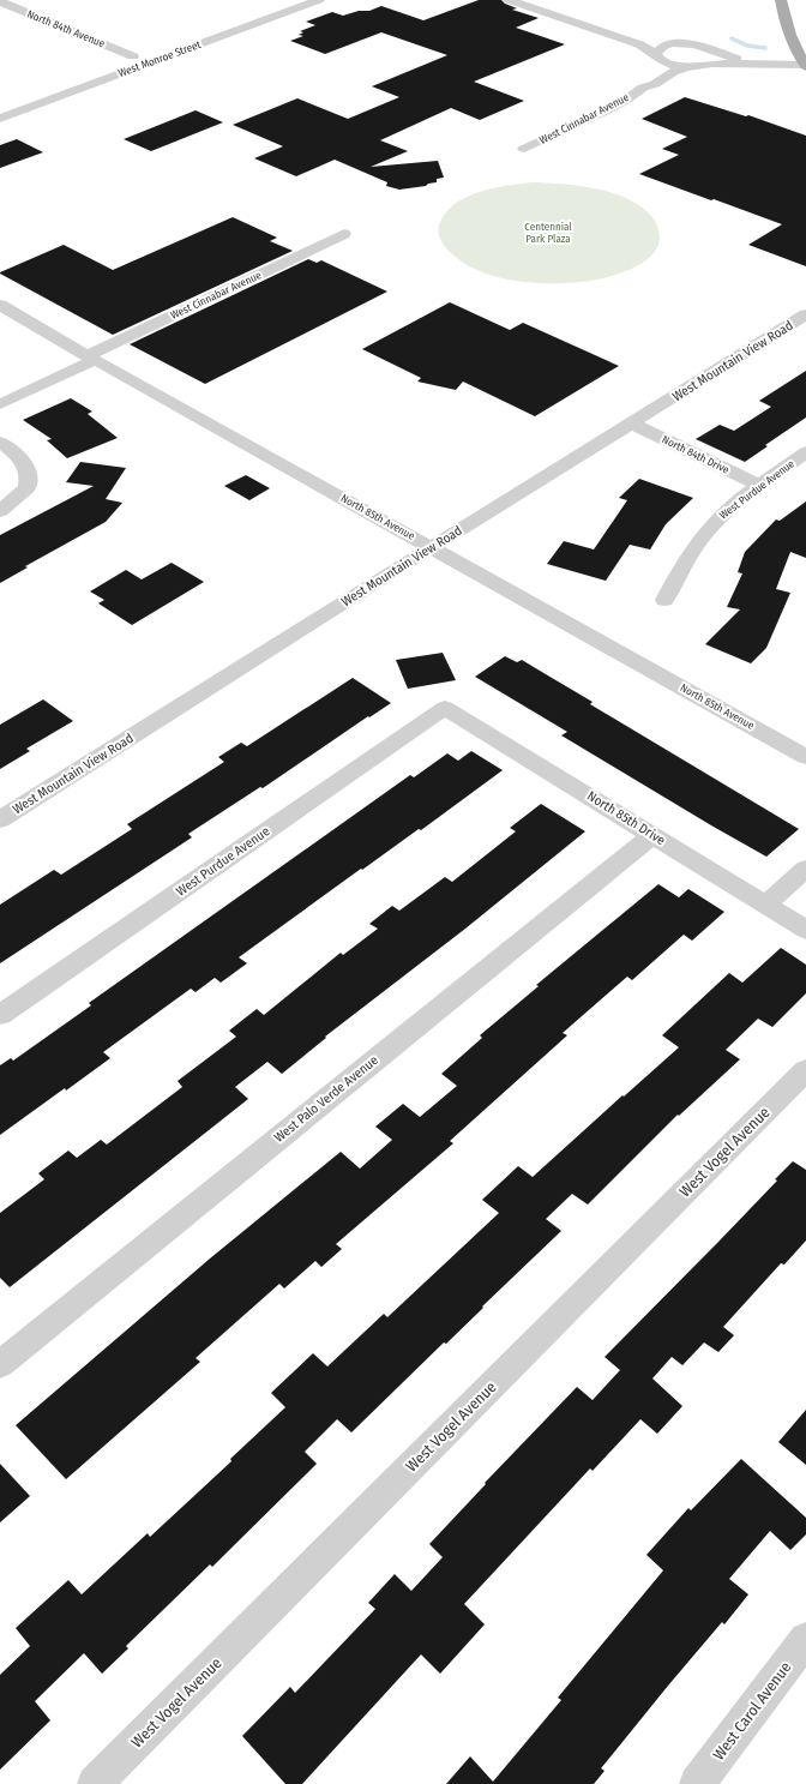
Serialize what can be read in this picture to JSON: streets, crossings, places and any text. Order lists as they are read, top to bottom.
{
  "streets": {
    "street": [
      "North 84th Avenue",
      "West Monroe Street",
      "West Cinnabar Avenue",
      "West Mountain View Road",
      "North 84th Drive",
      "West Purdue Avenue",
      "North 85th Avenue",
      "North 85th Drive",
      "West Palo Verde Avenue",
      "West Vogel Avenue",
      "West Carol Avenue"
    ]
  },
  "crossings": [
    ["North 84th Avenue", "West Monroe Street"],
    ["West Cinnabar Avenue", "North 85th Avenue"],
    ["West Mountain View Road", "North 84th Drive"],
    ["West Mountain View Road", "North 85th Avenue"],
    ["North 84th Drive", "West Purdue Avenue"],
    ["West Purdue Avenue", "North 85th Drive"],
    ["North 85th Drive", "West Palo Verde Avenue"]
  ],
  "parks": ["Centennial Park Plaza"]
}
